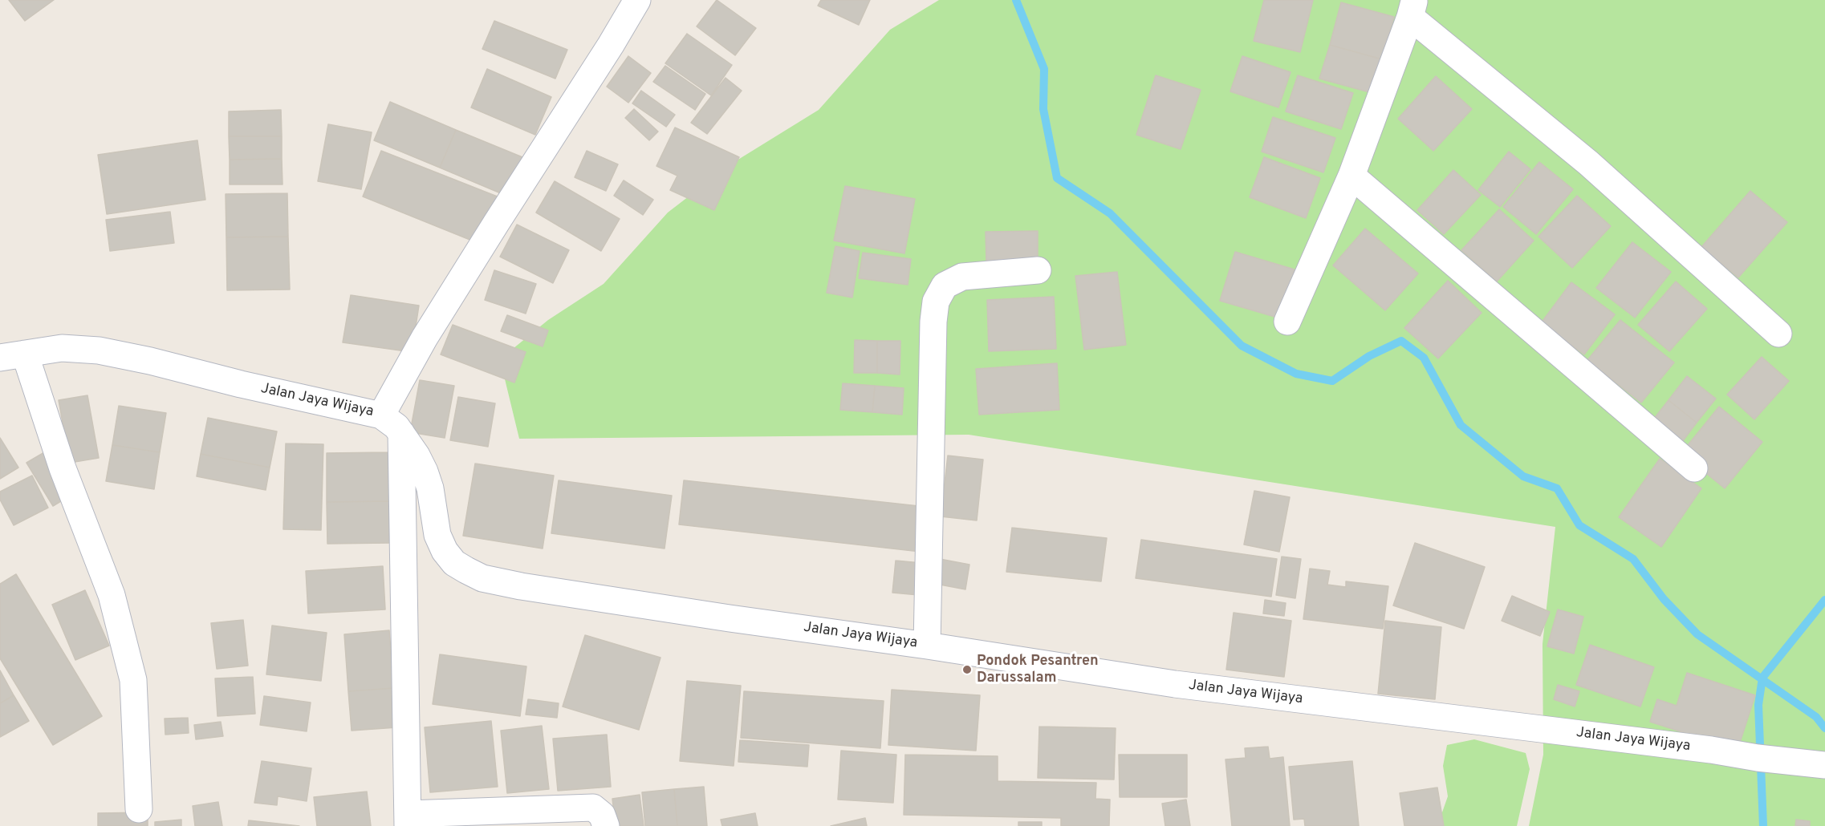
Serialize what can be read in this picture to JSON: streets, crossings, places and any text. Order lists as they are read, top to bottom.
{
  "streets": {
    "street": ["Jalan Jaya Wijaya"]
  },
  "places": ["Pondok Pesantren Darussalam"]
}
